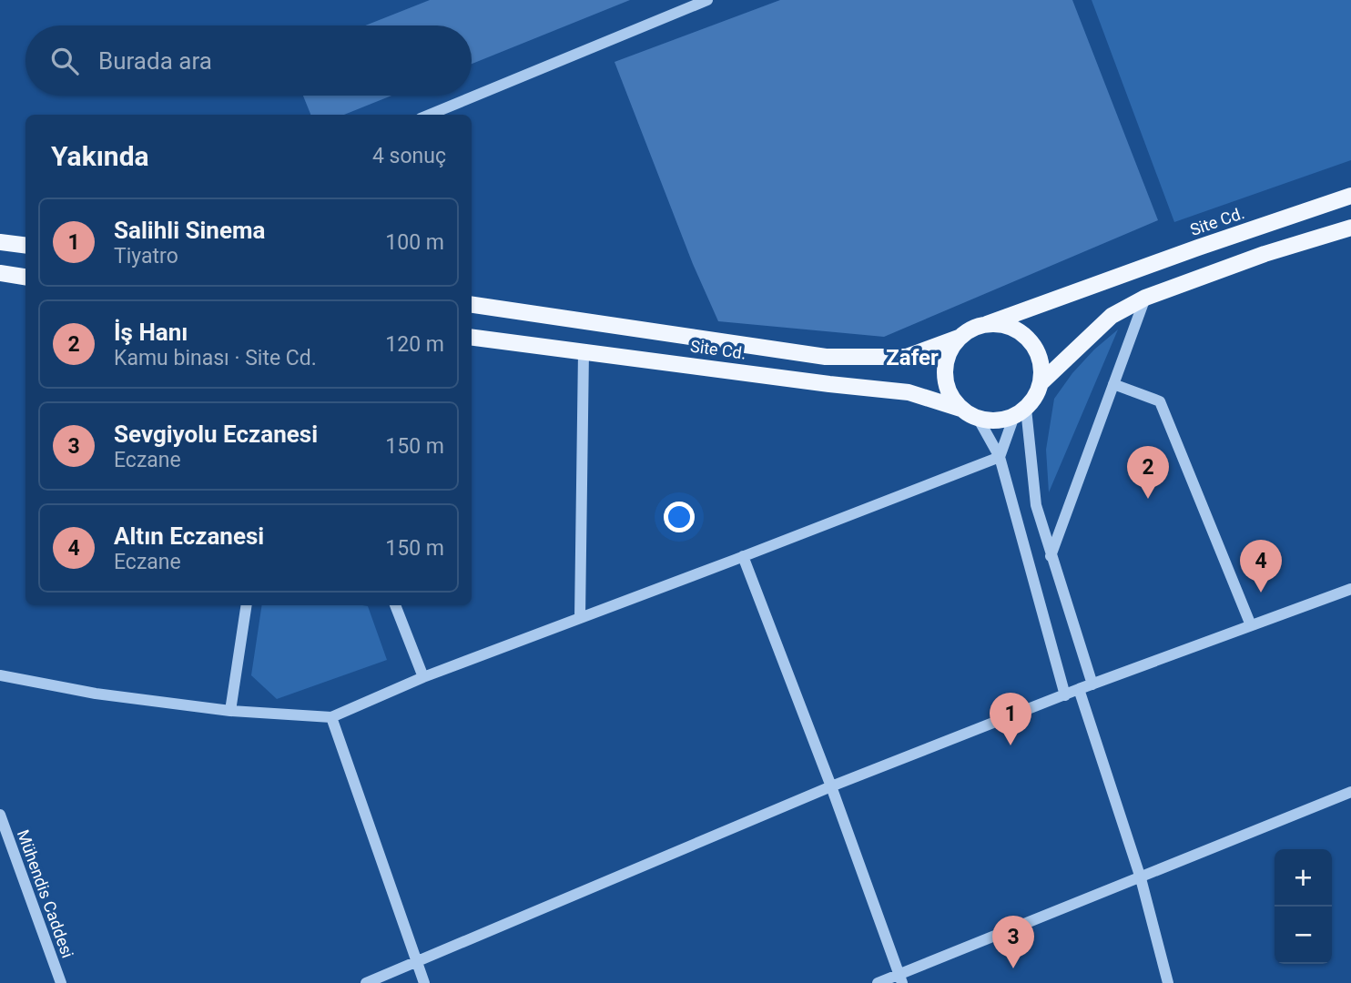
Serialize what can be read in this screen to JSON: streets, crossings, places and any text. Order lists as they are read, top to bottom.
{
  "streets": {
    "main road": ["Site Cd."],
    "street": ["Mühendis Caddesi"]
  },
  "districts": ["Zafer"],
  "page": {
    "search": "Burada ara",
    "heading": ["Yakında", "4 sonuç"],
    "list": [
      {
        "mark": "1",
        "name": "Salihli Sinema",
        "note": "Tiyatro",
        "value": "100 m"
      },
      {
        "mark": "2",
        "name": "İş Hanı",
        "note": "Kamu binası · Site Cd.",
        "value": "120 m"
      },
      {
        "mark": "3",
        "name": "Sevgiyolu Eczanesi",
        "note": "Eczane",
        "value": "150 m"
      },
      {
        "mark": "4",
        "name": "Altın Eczanesi",
        "note": "Eczane",
        "value": "150 m"
      }
    ],
    "pins": [
      "2",
      "4",
      "1",
      "3"
    ],
    "map_buttons": ["+", "−"]
  }
}
